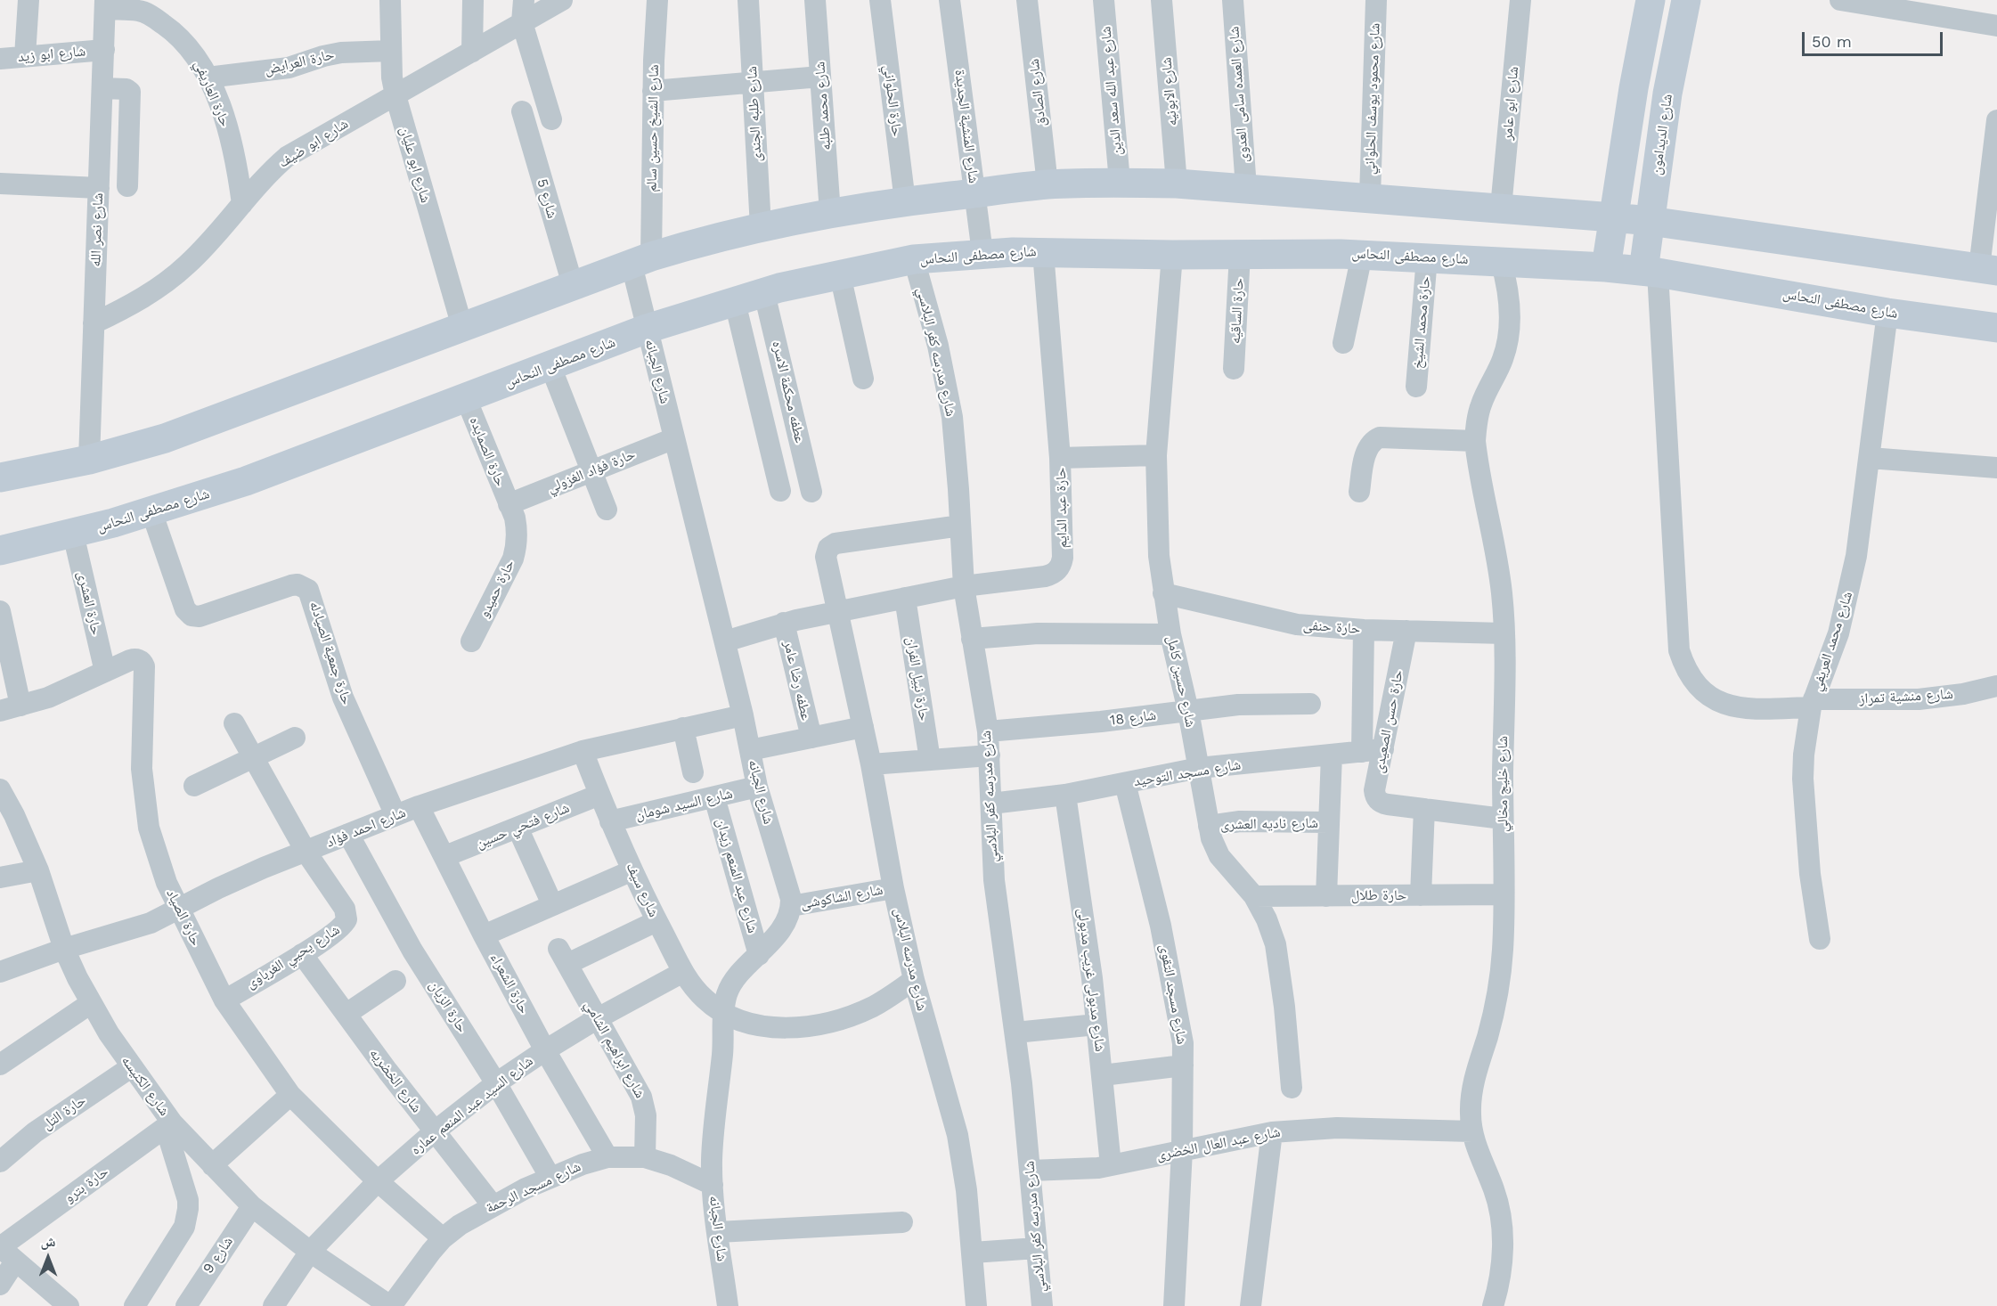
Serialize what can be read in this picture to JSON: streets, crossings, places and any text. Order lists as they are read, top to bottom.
{
  "streets": {
    "street": [
      "شارع ابو زيد",
      "حارة العرايض",
      "شارع عبد الله سعد الدين",
      "شارع الابونيه",
      "شارع الصادق",
      "حارة العاريفي",
      "شارع العمده سامى العدوى",
      "شارع محمود يوسف الحلواني",
      "حارة الحلواني",
      "شارع ابو عامر",
      "شارع محمد طلبه",
      "شارع طلبه الجندى",
      "شارع المنشية الجديدة",
      "شارع الشيخ حسين سالم",
      "شارع الديدامون",
      "شارع ابو ضيف",
      "شارع ابو عليان",
      "شارع 5",
      "شارع نصر الله",
      "شارع مصطفى النحاس",
      "حارة الساقيه",
      "حارة محمد الشيخ",
      "شارع مدرسه كفر البلاسي",
      "شارع الجبانه",
      "عطفه محكمة الاسره",
      "حارة الصمايده",
      "حارة فؤاد الغزولي",
      "حارة عبد الدايم",
      "حارة حميدو",
      "حارة العشرى",
      "حارة حنفى",
      "شارع محمد العريفي",
      "حارة جمعية الصيادله",
      "حارة نبيل الفران",
      "عطفه رضا عامر",
      "شارع حسين كامل",
      "شارع منشية تمراز",
      "شارع 18",
      "حارة حسن الصعيدى",
      "شارع مسجد التوحيد",
      "شارع خليج مخالي",
      "شارع السيد شومان",
      "شارع ناديه العشرى",
      "شارع فتحي حسين",
      "شارع احمد فؤاد",
      "شارع عبد المنعم زيدان",
      "شارع سيف",
      "حارة طلال",
      "شارع الشاكوشى",
      "حارة الصياد",
      "شارع يحيي الغرباوى",
      "شارع مدرسه البلاس",
      "شارع مدبولى غريب مدبولى",
      "حارة الشعراء",
      "شارع مسجد التقوى",
      "حارة الزيان",
      "شارع ابراهيم الشامي",
      "شارع الخضريه",
      "شارع الكنيسه",
      "شارع السيد عبد المنعم عماره",
      "حارة التل",
      "شارع عبد العال الخضرى",
      "حارة بترو",
      "شارع مسجد الرحمة",
      "شارع 9"
    ]
  },
  "crossings": [
    ["شارع ابو زيد", "شارع نصر الله"],
    ["حارة العرايض", "حارة العاريفي"],
    ["حارة العرايض", "شارع ابو عليان"],
    ["حارة العاريفي", "شارع ابو ضيف"],
    ["حارة العاريفي", "شارع نصر الله"],
    ["شارع المنشية الجديدة", "شارع مصطفى النحاس"],
    ["شارع الشيخ حسين سالم", "شارع الجبانه"],
    ["شارع الديدامون", "شارع مصطفى النحاس"],
    ["شارع الديدامون", "شارع منشية تمراز"],
    ["شارع ابو ضيف", "شارع ابو عليان"],
    ["شارع ابو ضيف", "شارع نصر الله"],
    ["شارع مصطفى النحاس", "حارة الساقيه"],
    ["شارع مصطفى النحاس", "حارة محمد الشيخ"],
    ["شارع مصطفى النحاس", "شارع مدرسه كفر البلاسي"],
    ["شارع مصطفى النحاس", "شارع الجبانه"],
    ["شارع مصطفى النحاس", "عطفه محكمة الاسره"],
    ["شارع مصطفى النحاس", "حارة الصمايده"],
    ["شارع مصطفى النحاس", "حارة عبد الدايم"],
    ["شارع مصطفى النحاس", "حارة العشرى"],
    ["شارع مصطفى النحاس", "شارع محمد العريفي"],
    ["شارع مصطفى النحاس", "حارة جمعية الصيادله"],
    ["شارع مصطفى النحاس", "شارع حسين كامل"],
    ["شارع مصطفى النحاس", "شارع منشية تمراز"],
    ["شارع مصطفى النحاس", "شارع خليج مخالي"],
    ["شارع مدرسه كفر البلاسي", "حارة عبد الدايم"],
    ["شارع مدرسه كفر البلاسي", "شارع 18"],
    ["شارع مدرسه كفر البلاسي", "شارع مسجد التوحيد"],
    ["شارع مدرسه كفر البلاسي", "شارع مدرسه البلاس"],
    ["شارع مدرسه كفر البلاسي", "شارع عبد العال الخضرى"],
    ["شارع الجبانه", "حارة فؤاد الغزولي"],
    ["شارع الجبانه", "حارة عبد الدايم"],
    ["شارع الجبانه", "شارع السيد شومان"],
    ["شارع الجبانه", "شارع احمد فؤاد"],
    ["شارع الجبانه", "شارع عبد المنعم زيدان"],
    ["شارع الجبانه", "شارع سيف"],
    ["شارع الجبانه", "شارع الشاكوشى"],
    ["شارع الجبانه", "شارع مسجد الرحمة"],
    ["حارة الصمايده", "حارة فؤاد الغزولي"],
    ["حارة الصمايده", "حارة حميدو"],
    ["حارة فؤاد الغزولي", "حارة حميدو"],
    ["حارة عبد الدايم", "حارة نبيل الفران"],
    ["حارة عبد الدايم", "عطفه رضا عامر"],
    ["حارة عبد الدايم", "شارع مدرسه البلاس"],
    ["حارة العشرى", "حارة الصياد"],
    ["حارة حنفى", "شارع حسين كامل"],
    ["حارة حنفى", "حارة حسن الصعيدى"],
    ["حارة حنفى", "شارع خليج مخالي"],
    ["شارع محمد العريفي", "شارع منشية تمراز"],
    ["حارة جمعية الصيادله", "شارع احمد فؤاد"],
    ["شارع حسين كامل", "شارع 18"],
    ["شارع حسين كامل", "شارع مسجد التوحيد"],
    ["شارع حسين كامل", "شارع ناديه العشرى"],
    ["شارع حسين كامل", "حارة طلال"],
    ["حارة حسن الصعيدى", "شارع مسجد التوحيد"],
    ["شارع مسجد التوحيد", "شارع مدبولى غريب مدبولى"],
    ["شارع مسجد التوحيد", "شارع مسجد التقوى"],
    ["شارع خليج مخالي", "حارة طلال"],
    ["شارع خليج مخالي", "شارع عبد العال الخضرى"],
    ["شارع السيد شومان", "شارع عبد المنعم زيدان"],
    ["شارع السيد شومان", "شارع سيف"],
    ["شارع فتحي حسين", "شارع سيف"],
    ["شارع فتحي حسين", "حارة الشعراء"],
    ["شارع احمد فؤاد", "شارع سيف"],
    ["شارع احمد فؤاد", "حارة الصياد"],
    ["شارع احمد فؤاد", "شارع يحيي الغرباوى"],
    ["شارع احمد فؤاد", "حارة الشعراء"],
    ["شارع احمد فؤاد", "حارة الزيان"],
    ["شارع احمد فؤاد", "شارع الكنيسه"],
    ["شارع سيف", "شارع ابراهيم الشامي"],
    ["شارع سيف", "شارع السيد عبد المنعم عماره"],
    ["شارع الشاكوشى", "شارع مدرسه البلاس"],
    ["حارة الصياد", "شارع يحيي الغرباوى"],
    ["حارة الصياد", "شارع السيد عبد المنعم عماره"],
    ["حارة الصياد", "شارع مسجد الرحمة"],
    ["شارع يحيي الغرباوى", "شارع الخضريه"],
    ["شارع مدبولى غريب مدبولى", "شارع عبد العال الخضرى"],
    ["حارة الشعراء", "شارع السيد عبد المنعم عماره"],
    ["حارة الشعراء", "شارع مسجد الرحمة"],
    ["شارع مسجد التقوى", "شارع عبد العال الخضرى"],
    ["حارة الزيان", "شارع السيد عبد المنعم عماره"],
    ["حارة الزيان", "شارع مسجد الرحمة"],
    ["شارع ابراهيم الشامي", "شارع السيد عبد المنعم عماره"],
    ["شارع ابراهيم الشامي", "شارع مسجد الرحمة"],
    ["شارع الخضريه", "شارع السيد عبد المنعم عماره"],
    ["شارع الخضريه", "شارع مسجد الرحمة"],
    ["شارع الكنيسه", "شارع السيد عبد المنعم عماره"],
    ["شارع الكنيسه", "حارة التل"],
    ["شارع الكنيسه", "حارة بترو"],
    ["شارع الكنيسه", "شارع مسجد الرحمة"],
    ["شارع الكنيسه", "شارع 9"]
  ],
  "scale_bar": "50 m",
  "north": "top"
}
